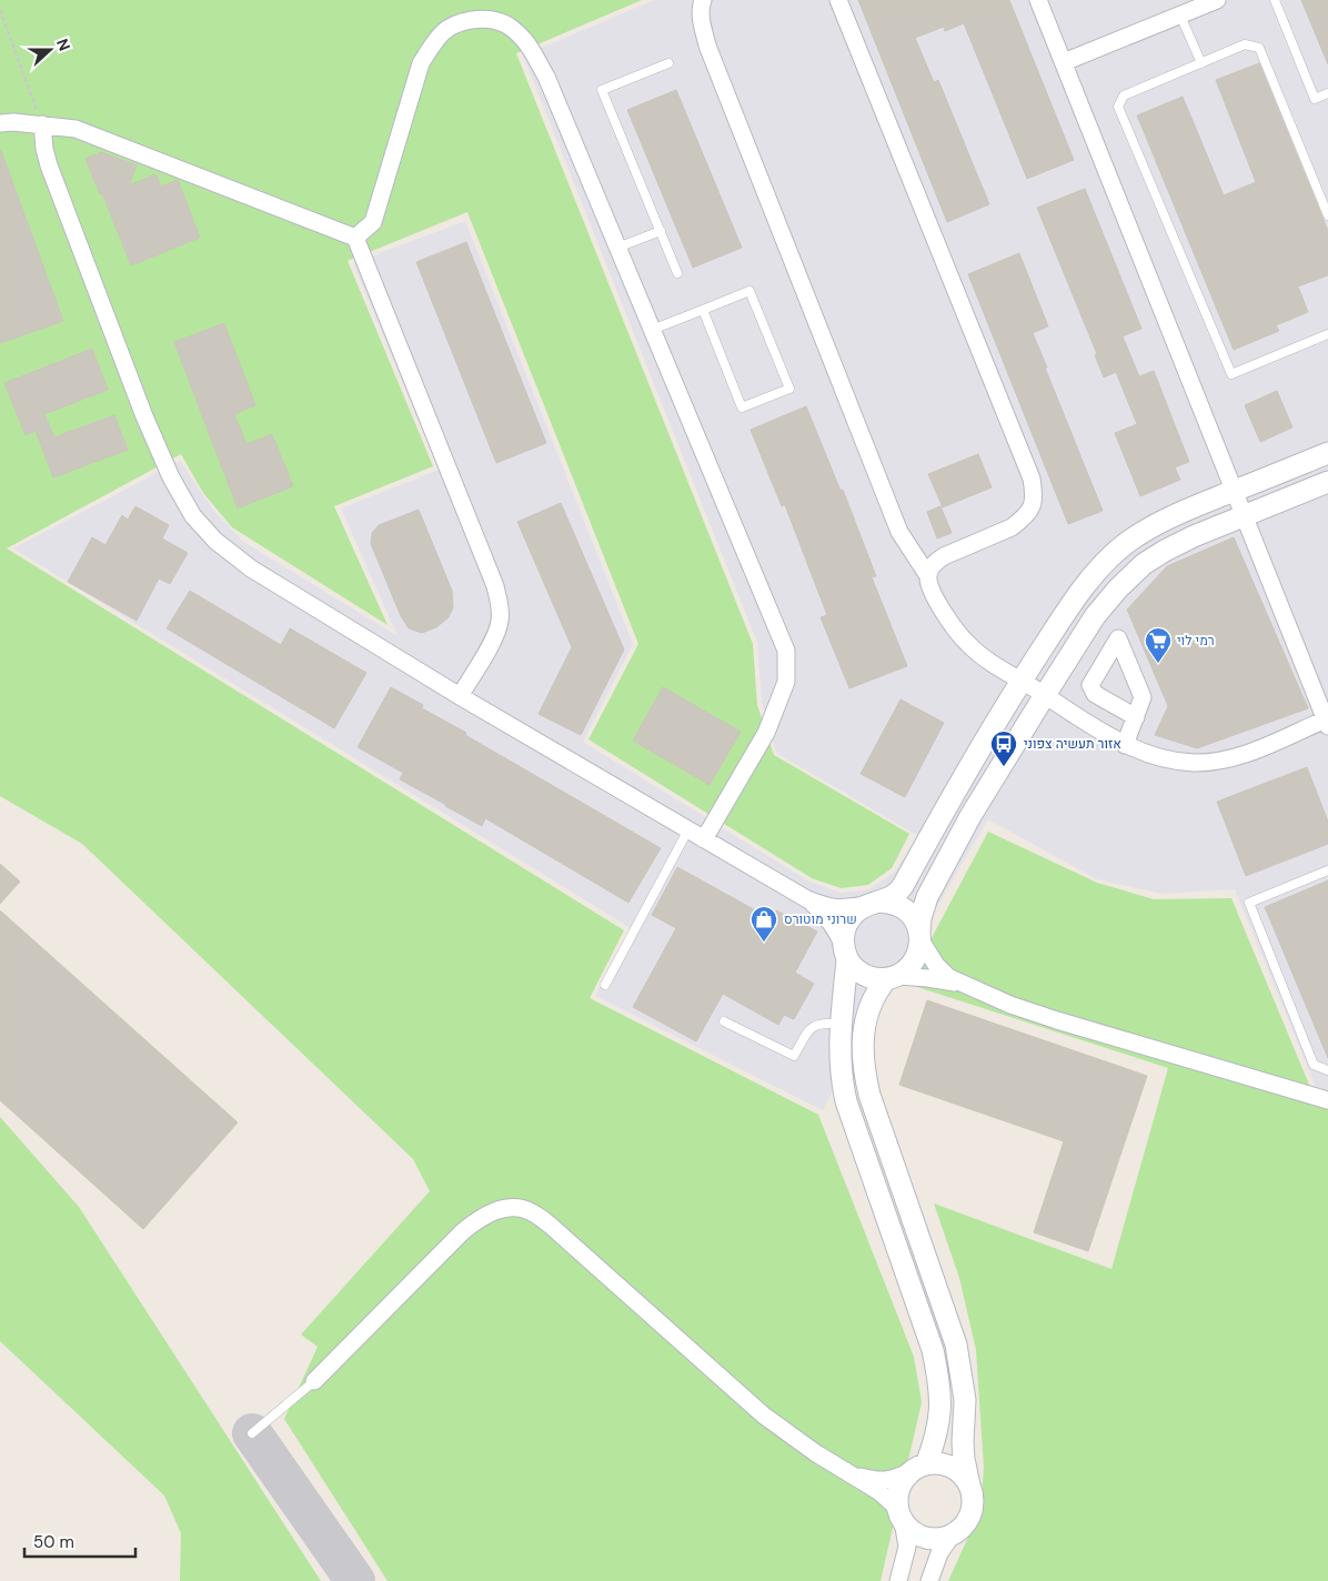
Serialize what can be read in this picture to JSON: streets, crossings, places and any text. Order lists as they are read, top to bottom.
{
  "places": {
    "supermarket": ["רמי לוי"],
    "bus stop": ["אזור תעשיה צפוני"],
    "shop": ["שרוני מוטורס"]
  },
  "scale_bar": "50 m",
  "north": "right"
}
